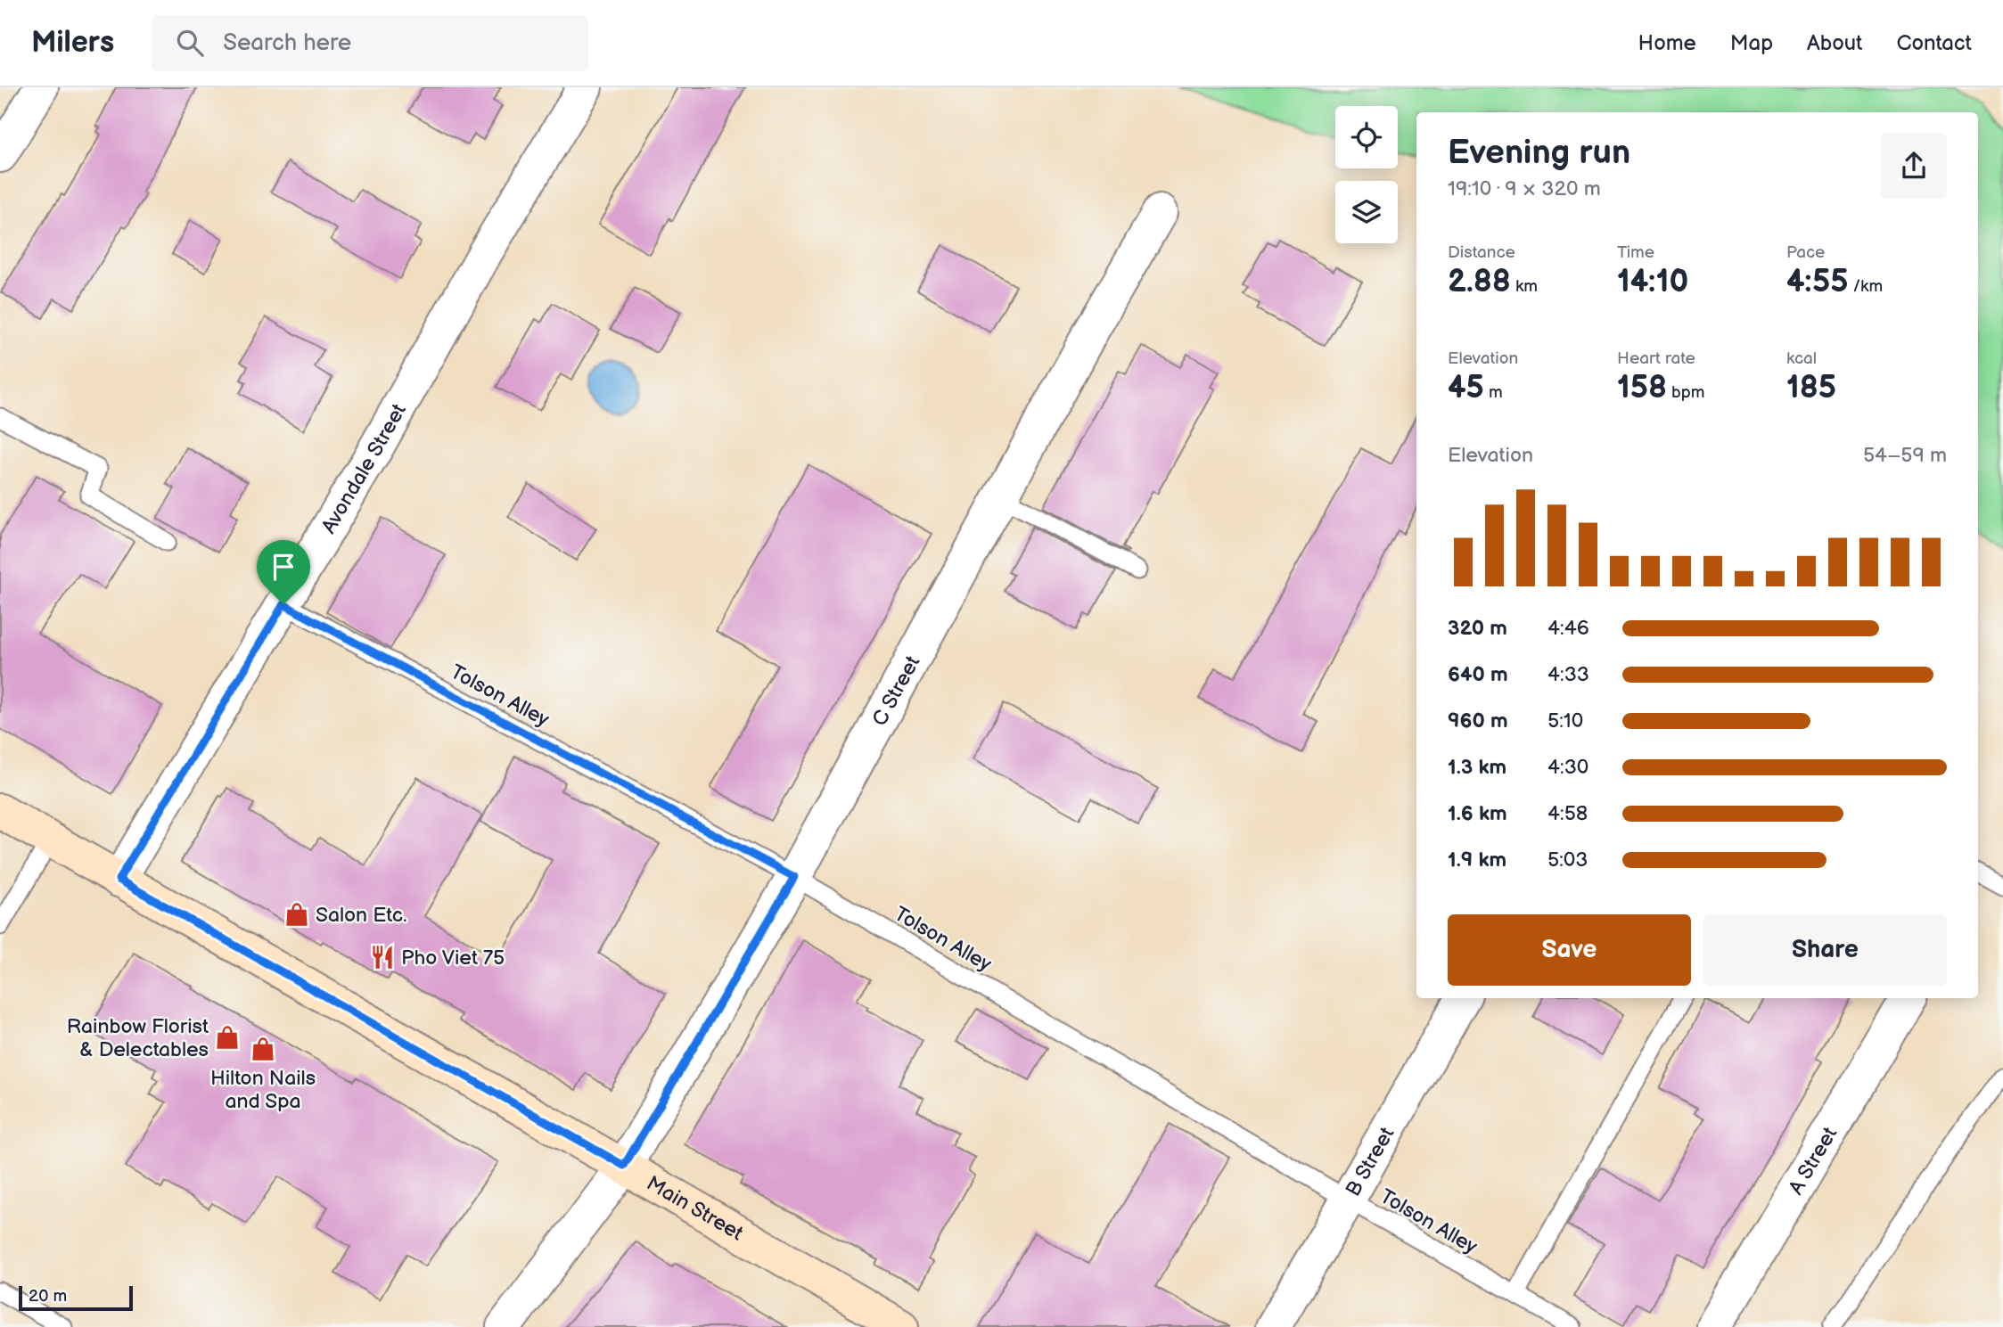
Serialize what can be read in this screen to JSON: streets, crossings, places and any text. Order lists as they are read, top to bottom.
{
  "streets": {
    "street": [
      "Avondale Street",
      "C Street",
      "A Street",
      "B Street",
      "Main Street"
    ],
    "lane": ["Tolson Alley"]
  },
  "crossings": [
    ["Avondale Street", "Tolson Alley"],
    ["Avondale Street", "Main Street"],
    ["C Street", "Tolson Alley"],
    ["C Street", "Main Street"],
    ["Tolson Alley", "B Street"]
  ],
  "places": {
    "shop": ["Salon Etc.", "Rainbow Florist & Delectables", "Hilton Nails and Spa"],
    "restaurant": ["Pho Viet 75"]
  },
  "scale_bar": "20 m",
  "page": {
    "header": "Milers",
    "search": "Search here",
    "nav": [
      "Home",
      "Map",
      "About",
      "Contact"
    ],
    "heading": ["Evening run", "19:10 · 9 × 320 m"],
    "stats": [
      ["Distance", "2.88 km"],
      ["Time", "14:10"],
      ["Pace", "4:55 /km"],
      ["Elevation", "45 m"],
      ["Heart rate", "158 bpm"],
      ["kcal", "185"]
    ],
    "chart": ["Elevation", "54–59 m"],
    "list": [
      {
        "name": "320 m",
        "note": "4:46"
      },
      {
        "name": "640 m",
        "note": "4:33"
      },
      {
        "name": "960 m",
        "note": "5:10"
      },
      {
        "name": "1.3 km",
        "note": "4:30"
      },
      {
        "name": "1.6 km",
        "note": "4:58"
      },
      {
        "name": "1.9 km",
        "note": "5:03"
      }
    ],
    "buttons": ["Save", "Share"],
    "scale": "20 m"
  }
}
